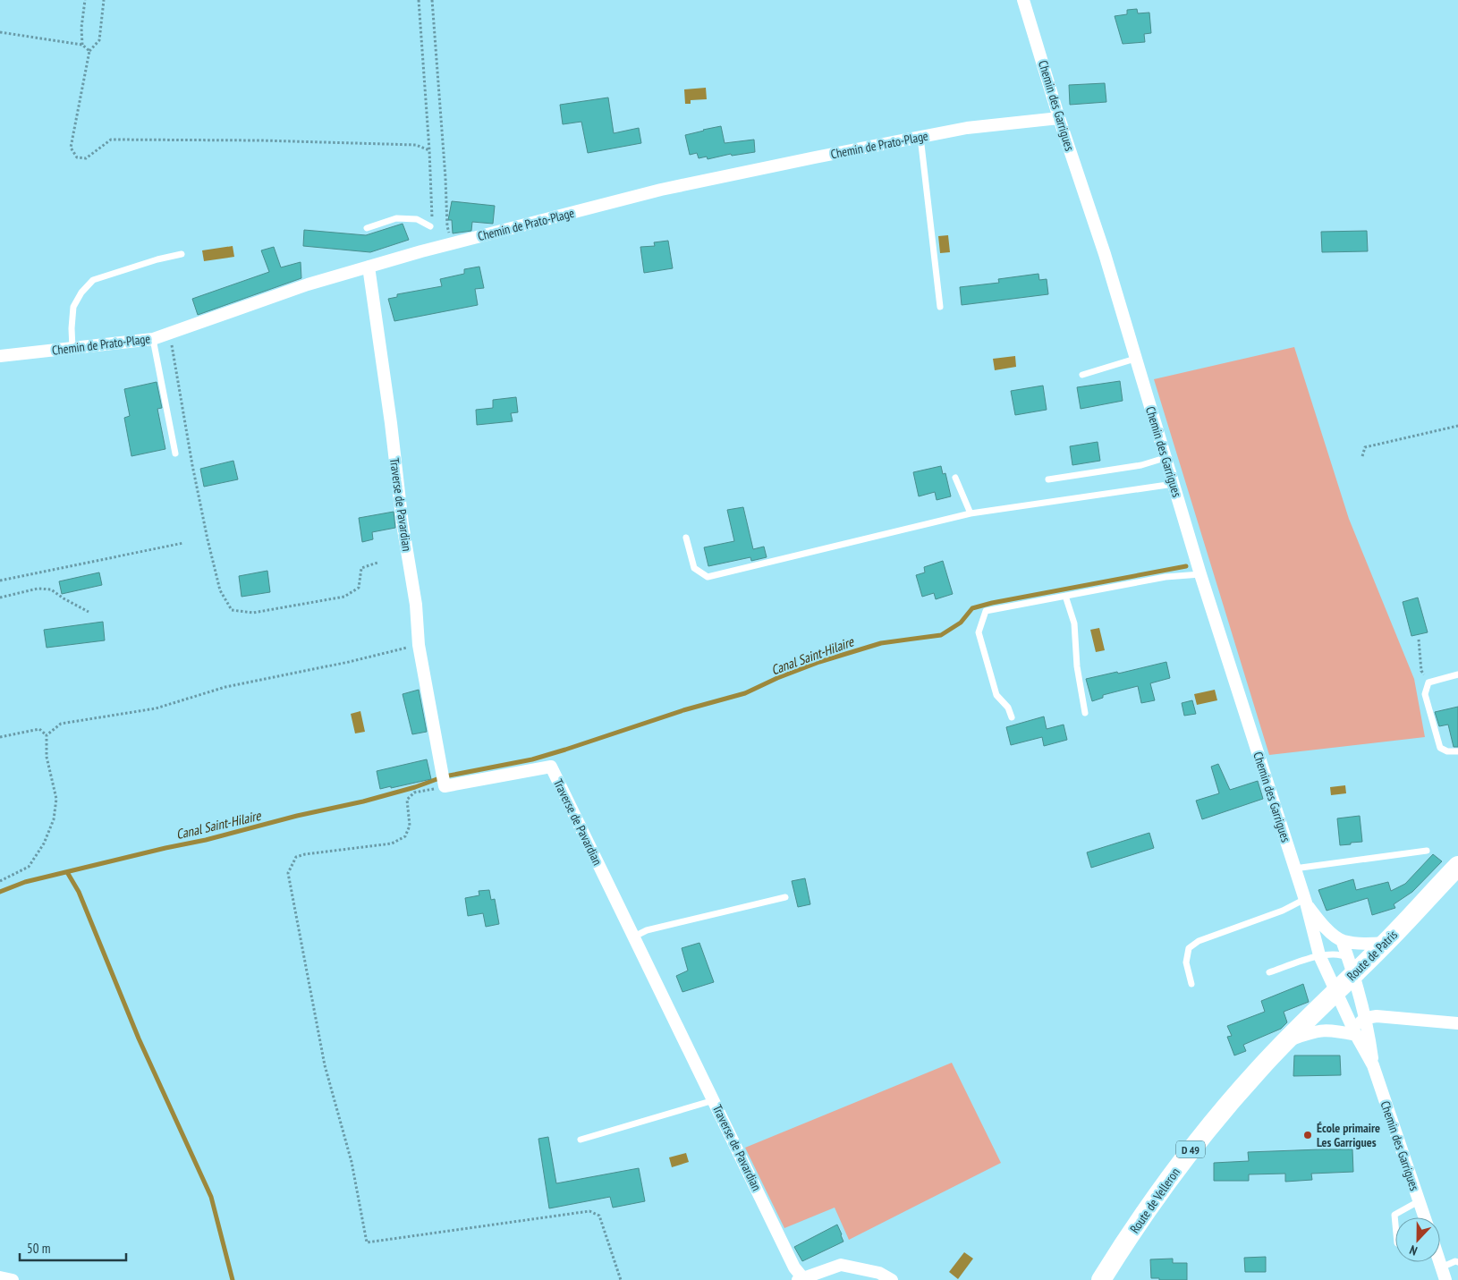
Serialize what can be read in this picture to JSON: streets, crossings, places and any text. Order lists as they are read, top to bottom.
{
  "streets": {
    "main road": ["Route de Patris", "D 49", "Route de Velleron"],
    "street": ["Chemin des Garrigues", "Chemin de Prato-Plage", "Traverse de Pavardian"]
  },
  "crossings": [
    ["Chemin des Garrigues", "Chemin de Prato-Plage"],
    ["Chemin des Garrigues", "Route de Patris"],
    ["Chemin de Prato-Plage", "Traverse de Pavardian"],
    ["Route de Patris", "Route de Velleron"]
  ],
  "water": ["Canal Saint-Hilaire"],
  "places": ["École primaire Les Garrigues"],
  "scale_bar": "50 m",
  "north": "bottom"
}
